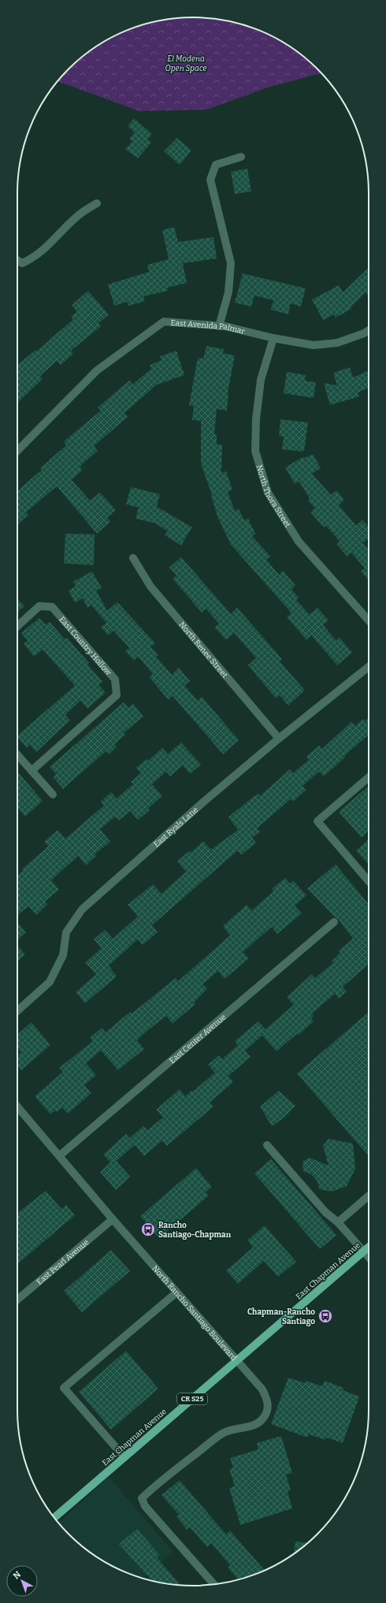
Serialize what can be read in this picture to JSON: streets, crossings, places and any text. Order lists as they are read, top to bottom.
{
  "streets": {
    "main road": ["East Chapman Avenue", "CR S25"],
    "street": [
      "East Avenida Palmar",
      "North Thora Street",
      "East Country Hollow",
      "North Renee Street",
      "East Ryals Lane",
      "East Center Avenue",
      "East Pearl Avenue",
      "North Rancho Santiago Boulevard"
    ]
  },
  "crossings": [
    ["East Avenida Palmar", "North Thora Street"],
    ["North Renee Street", "East Ryals Lane"],
    ["East Center Avenue", "North Rancho Santiago Boulevard"],
    ["East Pearl Avenue", "North Rancho Santiago Boulevard"],
    ["East Chapman Avenue", "North Rancho Santiago Boulevard"]
  ],
  "parks": ["El Modena Open Space"],
  "places": {
    "bus stop": ["Rancho Santiago-Chapman", "Chapman-Rancho Santiago"]
  },
  "north": "top left"
}
